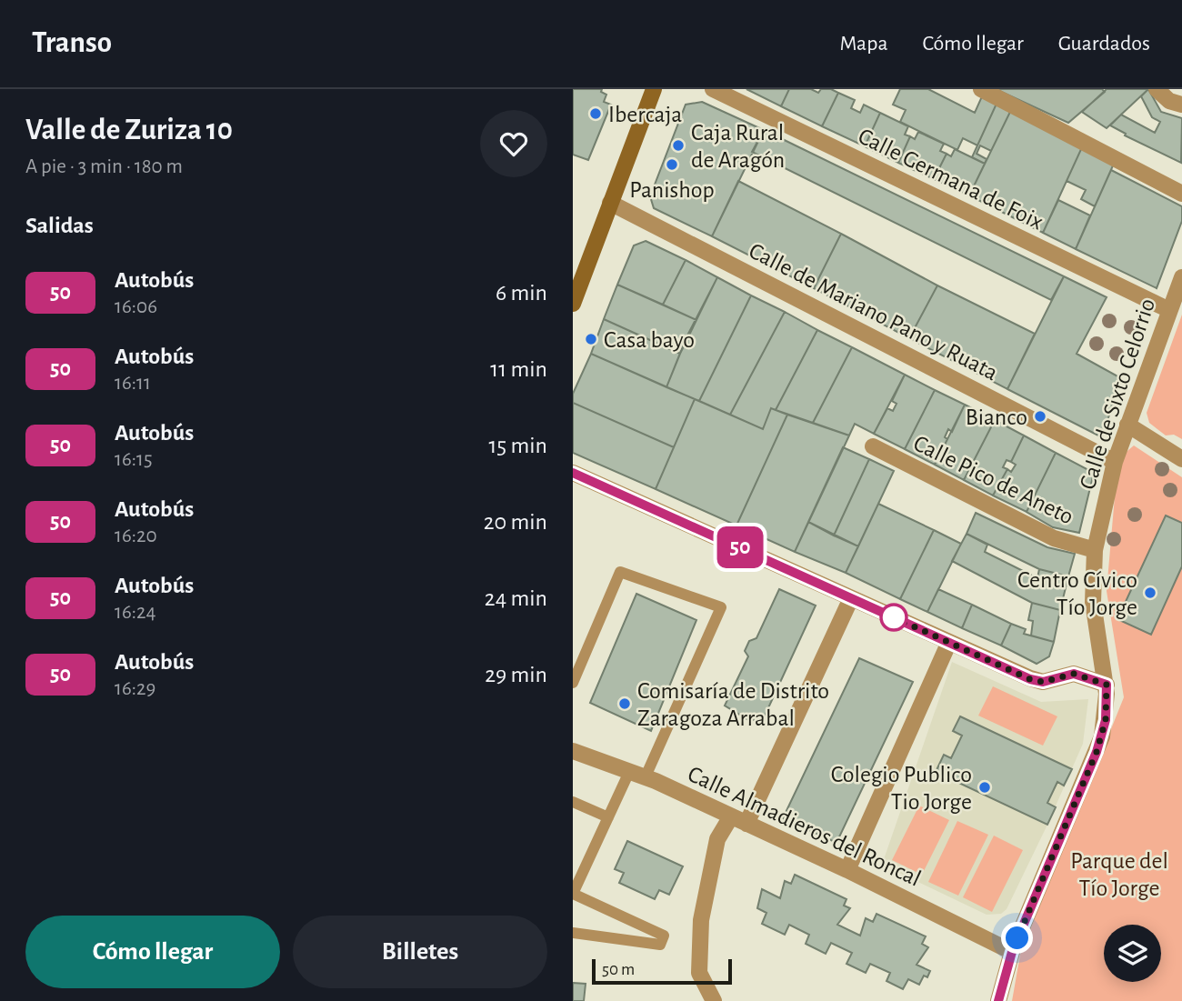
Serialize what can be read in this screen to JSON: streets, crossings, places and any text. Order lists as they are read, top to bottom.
{
  "streets": {
    "street": [
      "Calle Germana de Foix",
      "Calle de Mariano Pano y Ruata",
      "Calle de Sixto Celorrio",
      "Calle Pico de Aneto",
      "Calle Almadieros del Roncal"
    ]
  },
  "crossings": [
    ["Calle Germana de Foix", "Calle de Sixto Celorrio"],
    ["Calle de Mariano Pano y Ruata", "Calle de Sixto Celorrio"],
    ["Calle de Sixto Celorrio", "Calle Pico de Aneto"],
    ["Calle de Sixto Celorrio", "Calle Almadieros del Roncal"]
  ],
  "parks": ["Parque del Tío Jorge"],
  "places": [
    "Ibercaja",
    "Caja Rural de Aragón",
    "Panishop",
    "Casa bayo",
    "Bianco",
    "Centro Cívico Tío Jorge",
    "Comisaría de Distrito Zaragoza Arrabal",
    "Colegio Publico Tio Jorge"
  ],
  "lines": ["bus line 50"],
  "scale_bar": "50 m",
  "page": {
    "header": "Transo",
    "nav": ["Mapa", "Cómo llegar", "Guardados"],
    "heading": [
      ["Valle de Zuriza 10", "A pie · 3 min · 180 m"],
      "Salidas"
    ],
    "on_map": "50",
    "list": [
      {
        "mark": "50",
        "name": "Autobús",
        "note": "16:06",
        "value": "6 min"
      },
      {
        "mark": "50",
        "name": "Autobús",
        "note": "16:11",
        "value": "11 min"
      },
      {
        "mark": "50",
        "name": "Autobús",
        "note": "16:15",
        "value": "15 min"
      },
      {
        "mark": "50",
        "name": "Autobús",
        "note": "16:20",
        "value": "20 min"
      },
      {
        "mark": "50",
        "name": "Autobús",
        "note": "16:24",
        "value": "24 min"
      },
      {
        "mark": "50",
        "name": "Autobús",
        "note": "16:29",
        "value": "29 min"
      }
    ],
    "buttons": ["Cómo llegar", "Billetes"],
    "scale": "50 m"
  }
}
